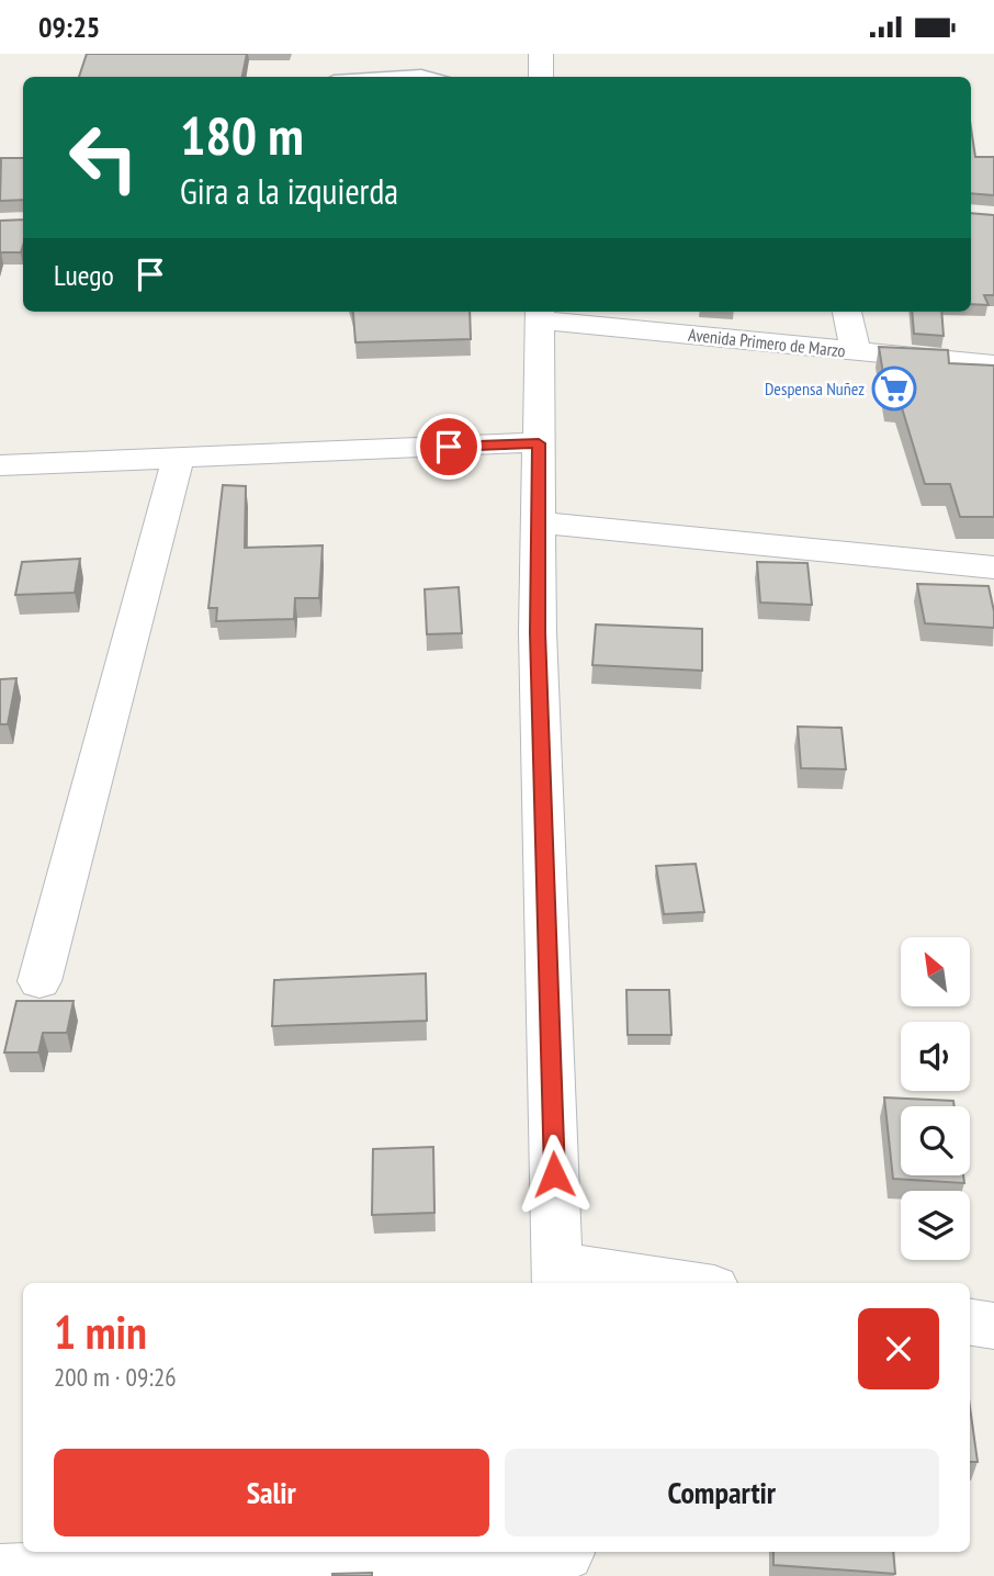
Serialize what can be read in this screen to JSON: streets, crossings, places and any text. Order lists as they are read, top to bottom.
{
  "streets": {
    "street": ["Avenida Primero de Marzo"]
  },
  "places": {
    "supermarket": ["Despensa Nuñez"]
  },
  "north": "top left",
  "page": {
    "status": "09:25",
    "turn": ["180 m", "Gira a la izquierda"],
    "then": "Luego",
    "heading": ["1 min", "200 m · 09:26"],
    "buttons": ["Salir", "Compartir"]
  }
}
